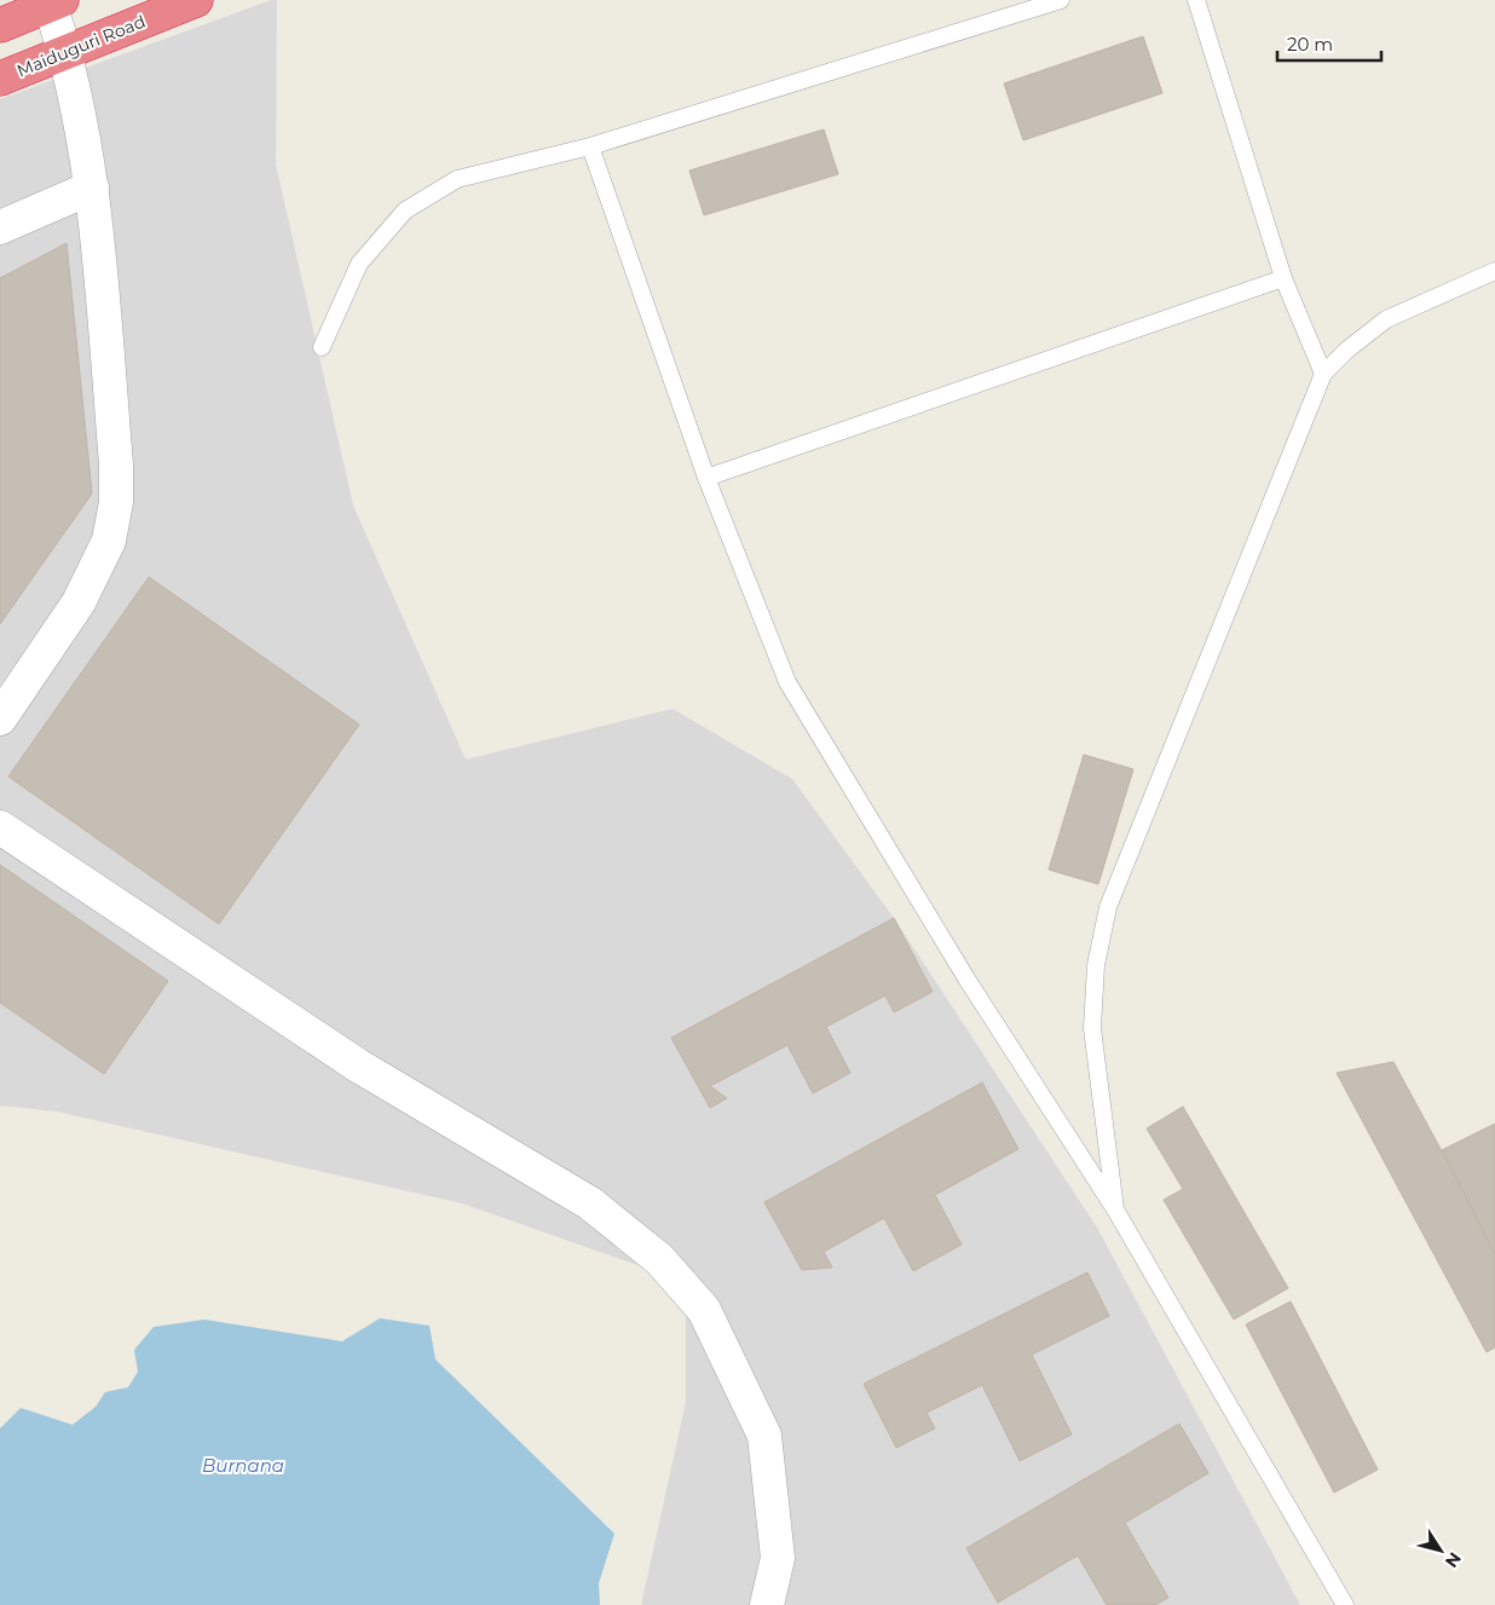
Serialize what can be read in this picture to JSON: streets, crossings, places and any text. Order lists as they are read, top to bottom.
{
  "streets": {
    "highway": ["Maiduguri Road"]
  },
  "water": ["Burnana"],
  "scale_bar": "20 m",
  "north": "bottom right"
}
